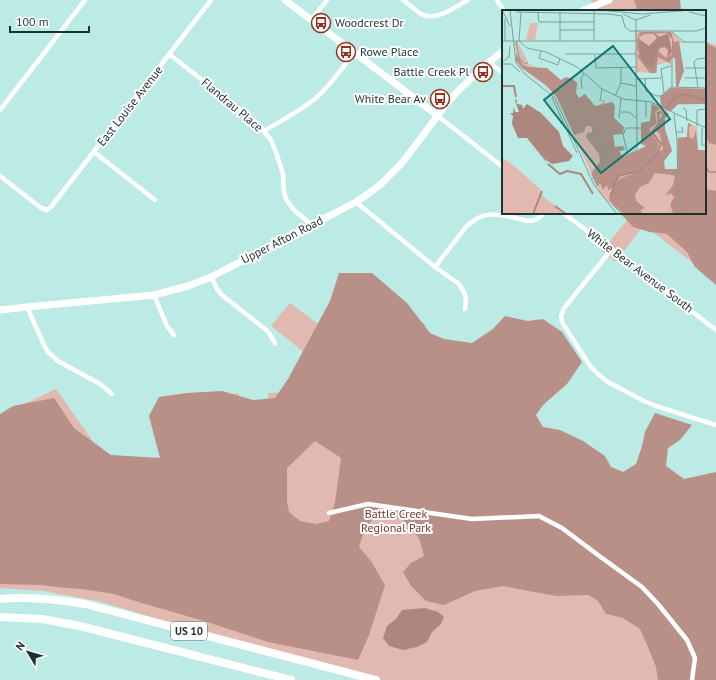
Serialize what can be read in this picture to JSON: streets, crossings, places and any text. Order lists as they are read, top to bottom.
{
  "streets": {
    "highway": ["US 10"],
    "street": [
      "Flandrau Place",
      "East Louise Avenue",
      "Upper Afton Road",
      "White Bear Avenue South"
    ]
  },
  "crossings": [
    ["Flandrau Place", "East Louise Avenue"],
    ["Flandrau Place", "Upper Afton Road"]
  ],
  "parks": ["Battle Creek Regional Park"],
  "places": {
    "bus stop": [
      "Woodcrest Dr",
      "Rowe Place",
      "Battle Creek Pl",
      "White Bear Av"
    ]
  },
  "scale_bar": "100 m",
  "north": "top left"
}
